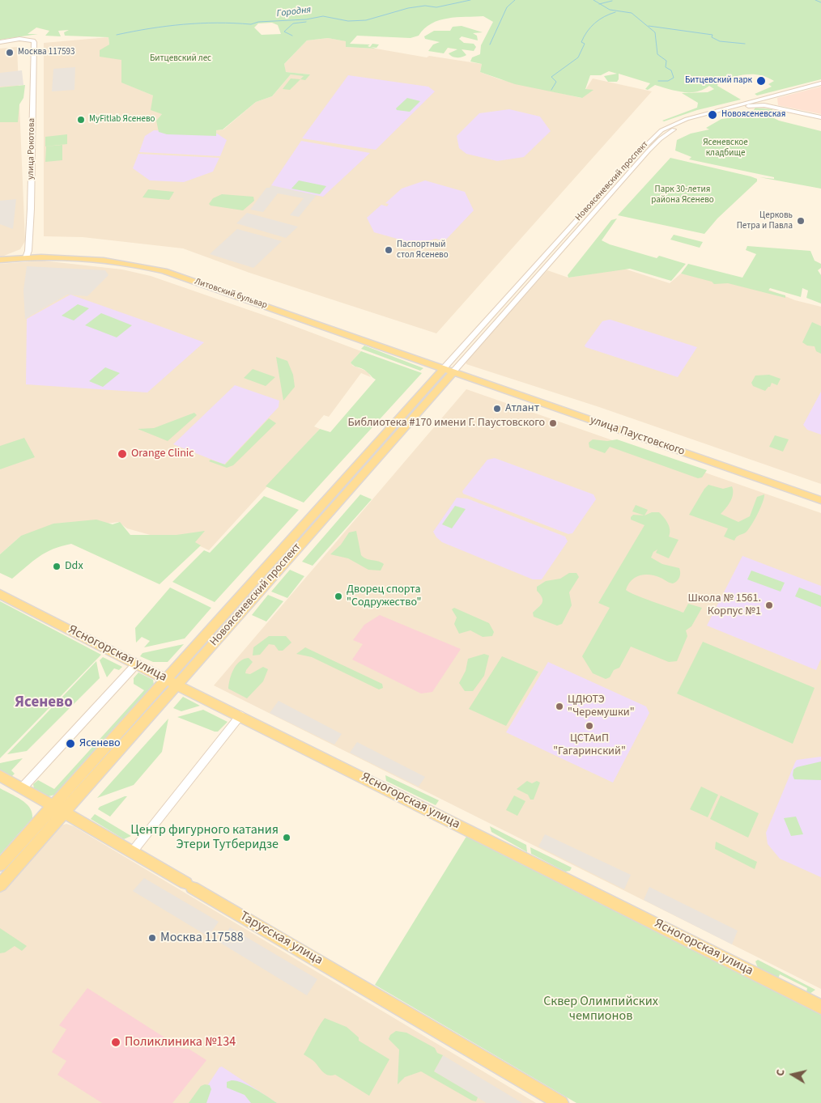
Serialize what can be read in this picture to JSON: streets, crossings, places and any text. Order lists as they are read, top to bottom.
{
  "streets": {
    "main road": [
      "Новоясеневский проспект",
      "Литовский бульвар",
      "улица Паустовского",
      "Ясногорская улица",
      "Тарусская улица"
    ],
    "street": ["улица Рокотова"]
  },
  "crossings": [
    ["улица Рокотова", "Литовский бульвар"],
    ["Новоясеневский проспект", "Литовский бульвар"],
    ["Новоясеневский проспект", "улица Паустовского"],
    ["Новоясеневский проспект", "Ясногорская улица"],
    ["Новоясеневский проспект", "Тарусская улица"],
    ["Литовский бульвар", "улица Паустовского"]
  ],
  "districts": ["Ясенево"],
  "water": ["Городня"],
  "parks": [
    "Битцевский лес",
    "Ясеневское кладбище",
    "Парк 30-летия района Ясенево",
    "Сквер Олимпийских чемпионов"
  ],
  "places": [
    "Москва 117593",
    "Битцевский парк",
    "Новоясеневская",
    "MyFitlab Ясенево",
    "Церковь Петра и Павла",
    "Паспортный стол Ясенево",
    "Атлант",
    "Библиотека #170 имени Г. Паустовского",
    "Orange Clinic",
    "Ddx",
    "Дворец спорта \"Содружество\"",
    "Школа № 1561. Корпус №1",
    "ЦДЮТЭ \"Черемушки\"",
    "ЦСТАиП \"Гагаринский\"",
    "Ясенево",
    "Центр фигурного катания Этери Тутберидзе",
    "Москва 117588",
    "Поликлиника №134"
  ],
  "north": "left"
}
